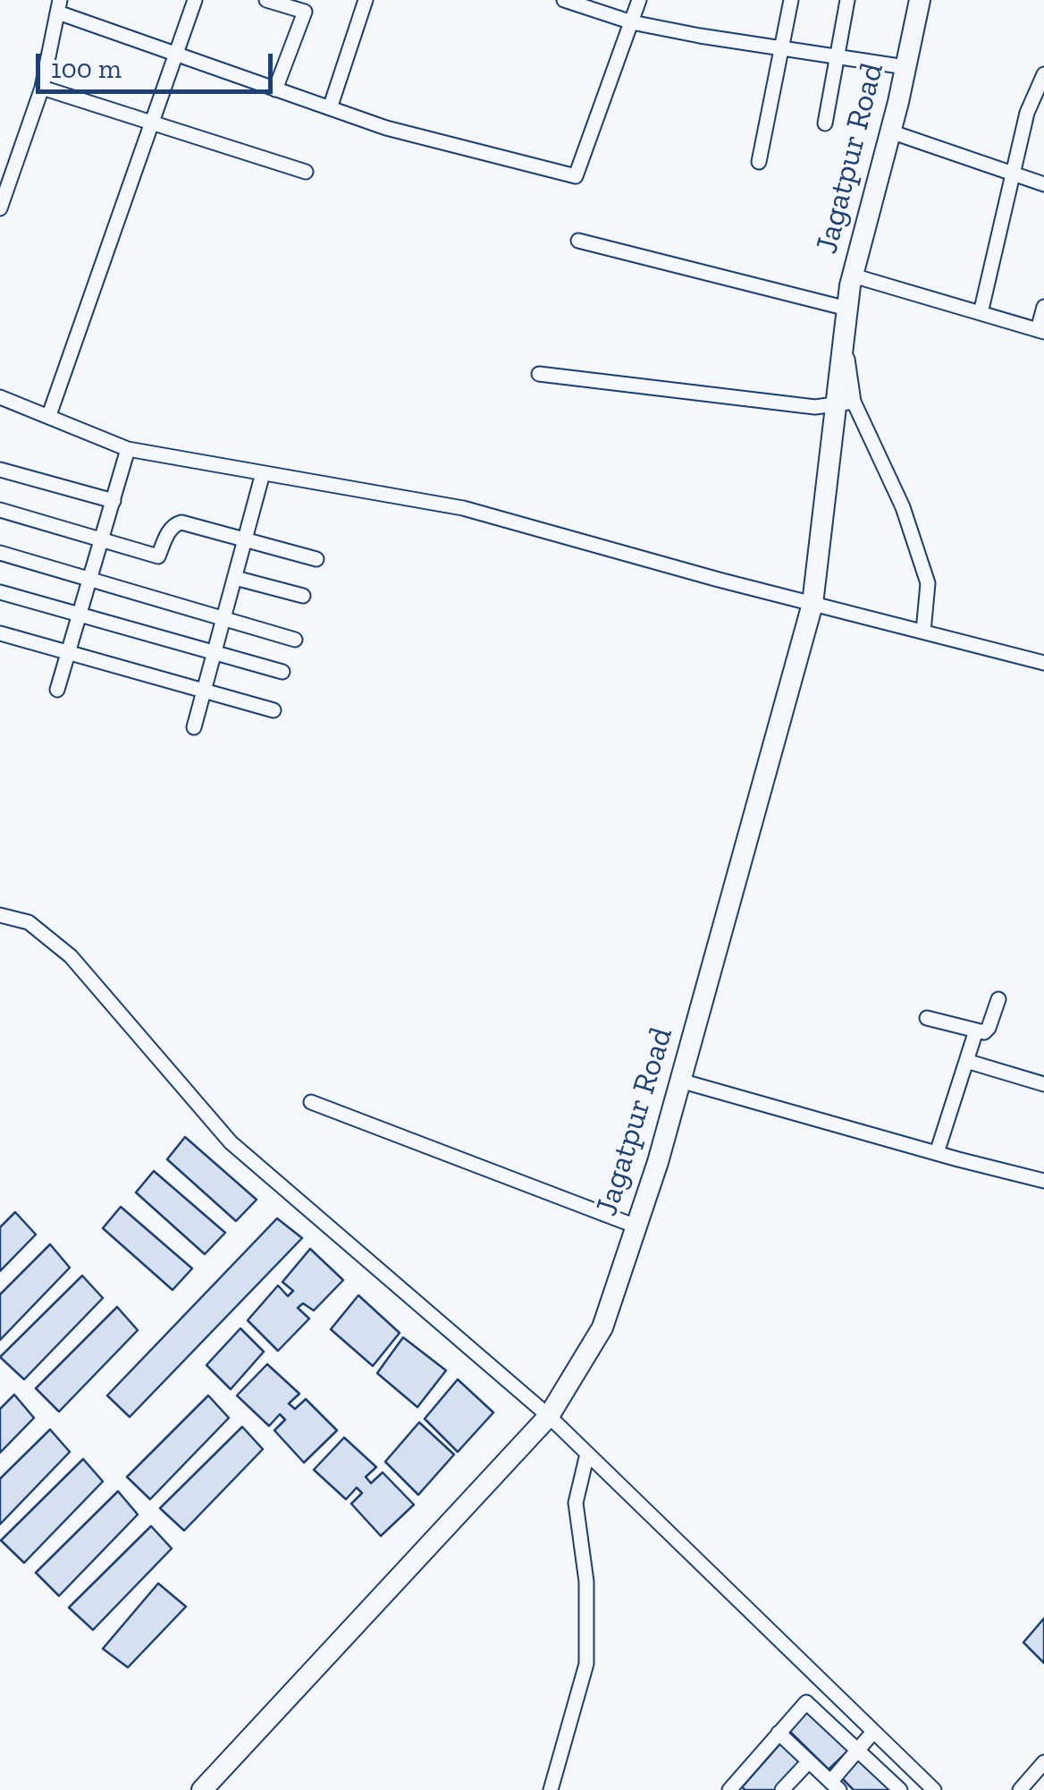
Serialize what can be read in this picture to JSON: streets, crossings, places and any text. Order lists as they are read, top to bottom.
{
  "streets": {
    "street": ["Jagatpur Road"]
  },
  "scale_bar": "100 m"
}
